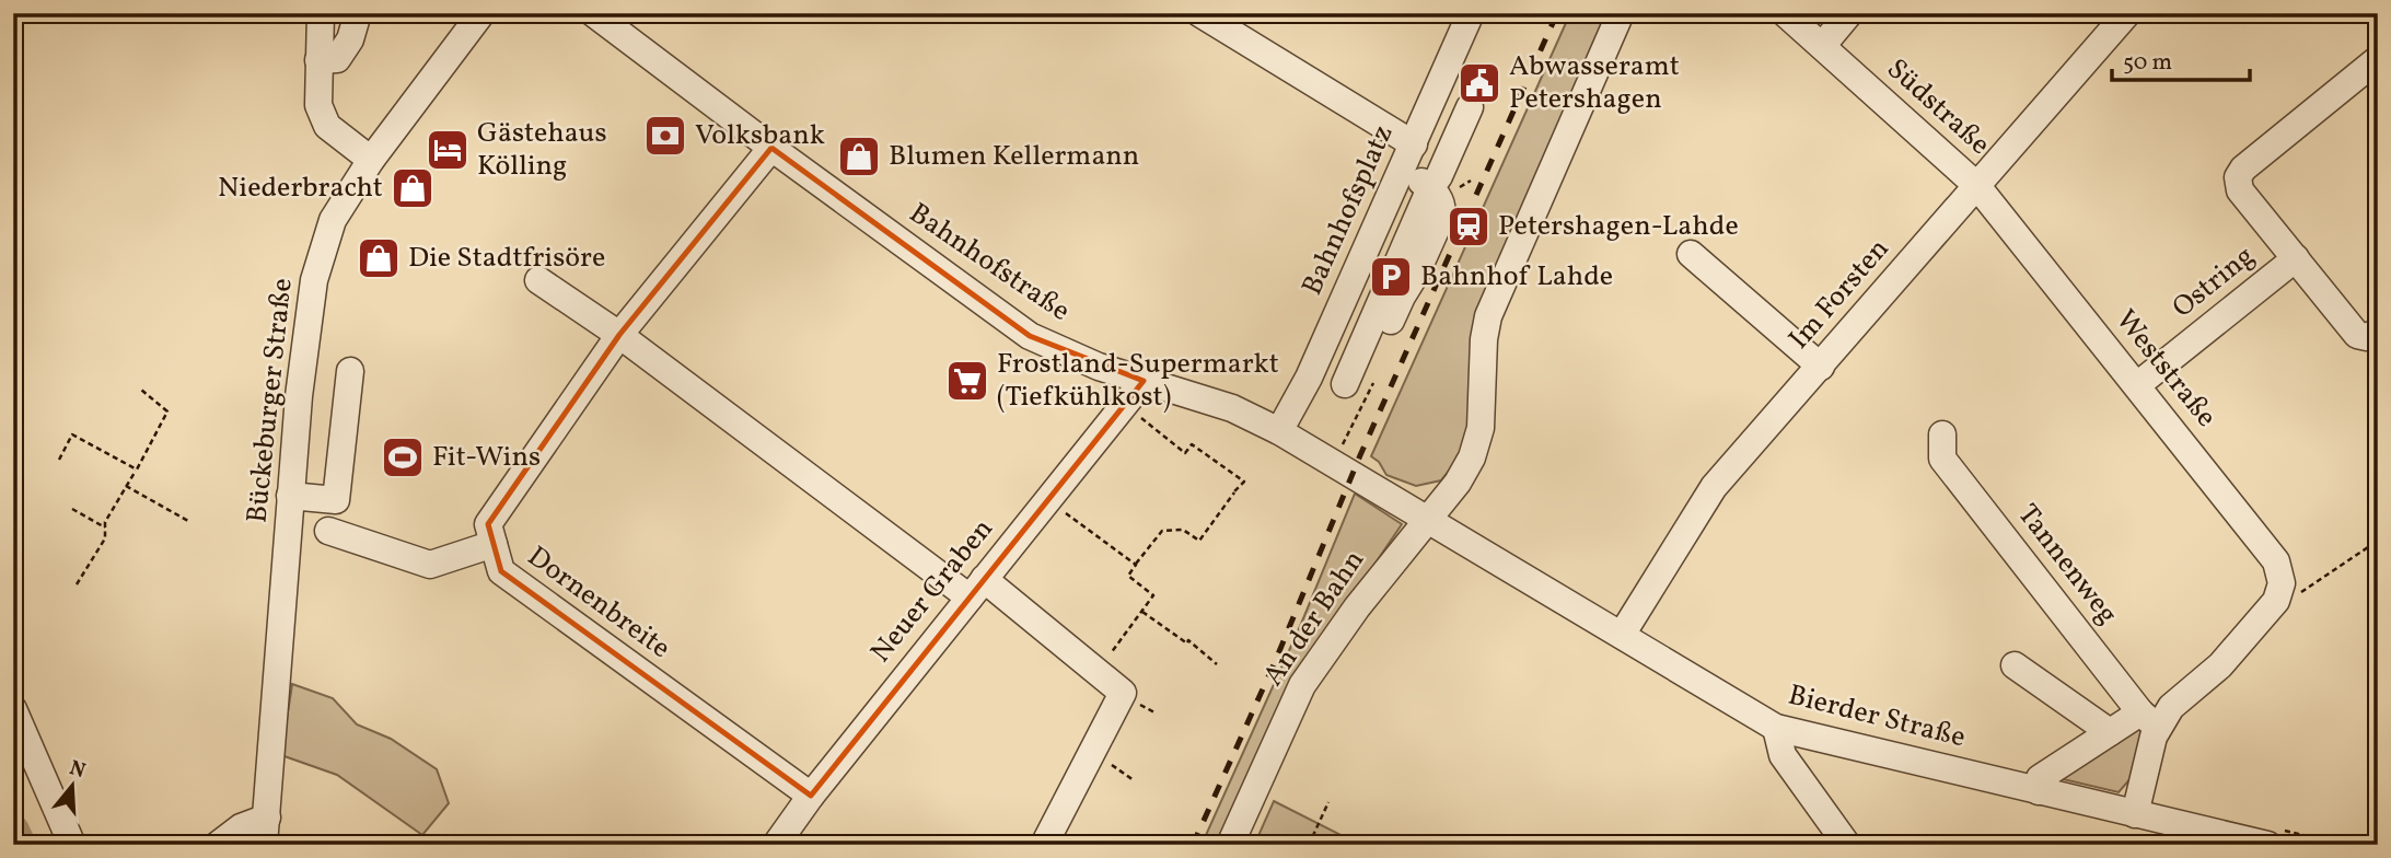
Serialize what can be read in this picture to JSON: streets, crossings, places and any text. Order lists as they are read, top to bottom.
{
  "streets": {
    "street": [
      "Südstraße",
      "Bahnhofsplatz",
      "Bahnhofstraße",
      "Ostring",
      "Im Forsten",
      "Weststraße",
      "Bückeburger Straße",
      "Tannenweg",
      "Neuer Graben",
      "Dornenbreite",
      "An der Bahn",
      "Bierder Straße"
    ]
  },
  "crossings": [
    ["Südstraße", "Im Forsten"],
    ["Südstraße", "Weststraße"],
    ["Bahnhofsplatz", "Bahnhofstraße"],
    ["Bahnhofstraße", "Neuer Graben"],
    ["Bahnhofstraße", "Dornenbreite"],
    ["Bahnhofstraße", "An der Bahn"],
    ["Bahnhofstraße", "Bierder Straße"],
    ["Ostring", "Weststraße"],
    ["Im Forsten", "Weststraße"],
    ["Im Forsten", "Bierder Straße"],
    ["Neuer Graben", "Dornenbreite"],
    ["An der Bahn", "Bierder Straße"]
  ],
  "places": {
    "public building": ["Abwasseramt Petershagen"],
    "bank": ["Volksbank"],
    "hotel": ["Gästehaus Kölling"],
    "shop": ["Blumen Kellermann", "Niederbracht", "Die Stadtfrisöre"],
    "station": ["Petershagen-Lahde"],
    "parking": ["Bahnhof Lahde"],
    "supermarket": ["Frostland-Supermarkt (Tiefkühlkost)"],
    "sports": ["Fit-Wins"]
  },
  "scale_bar": "50 m",
  "north": "top"
}
